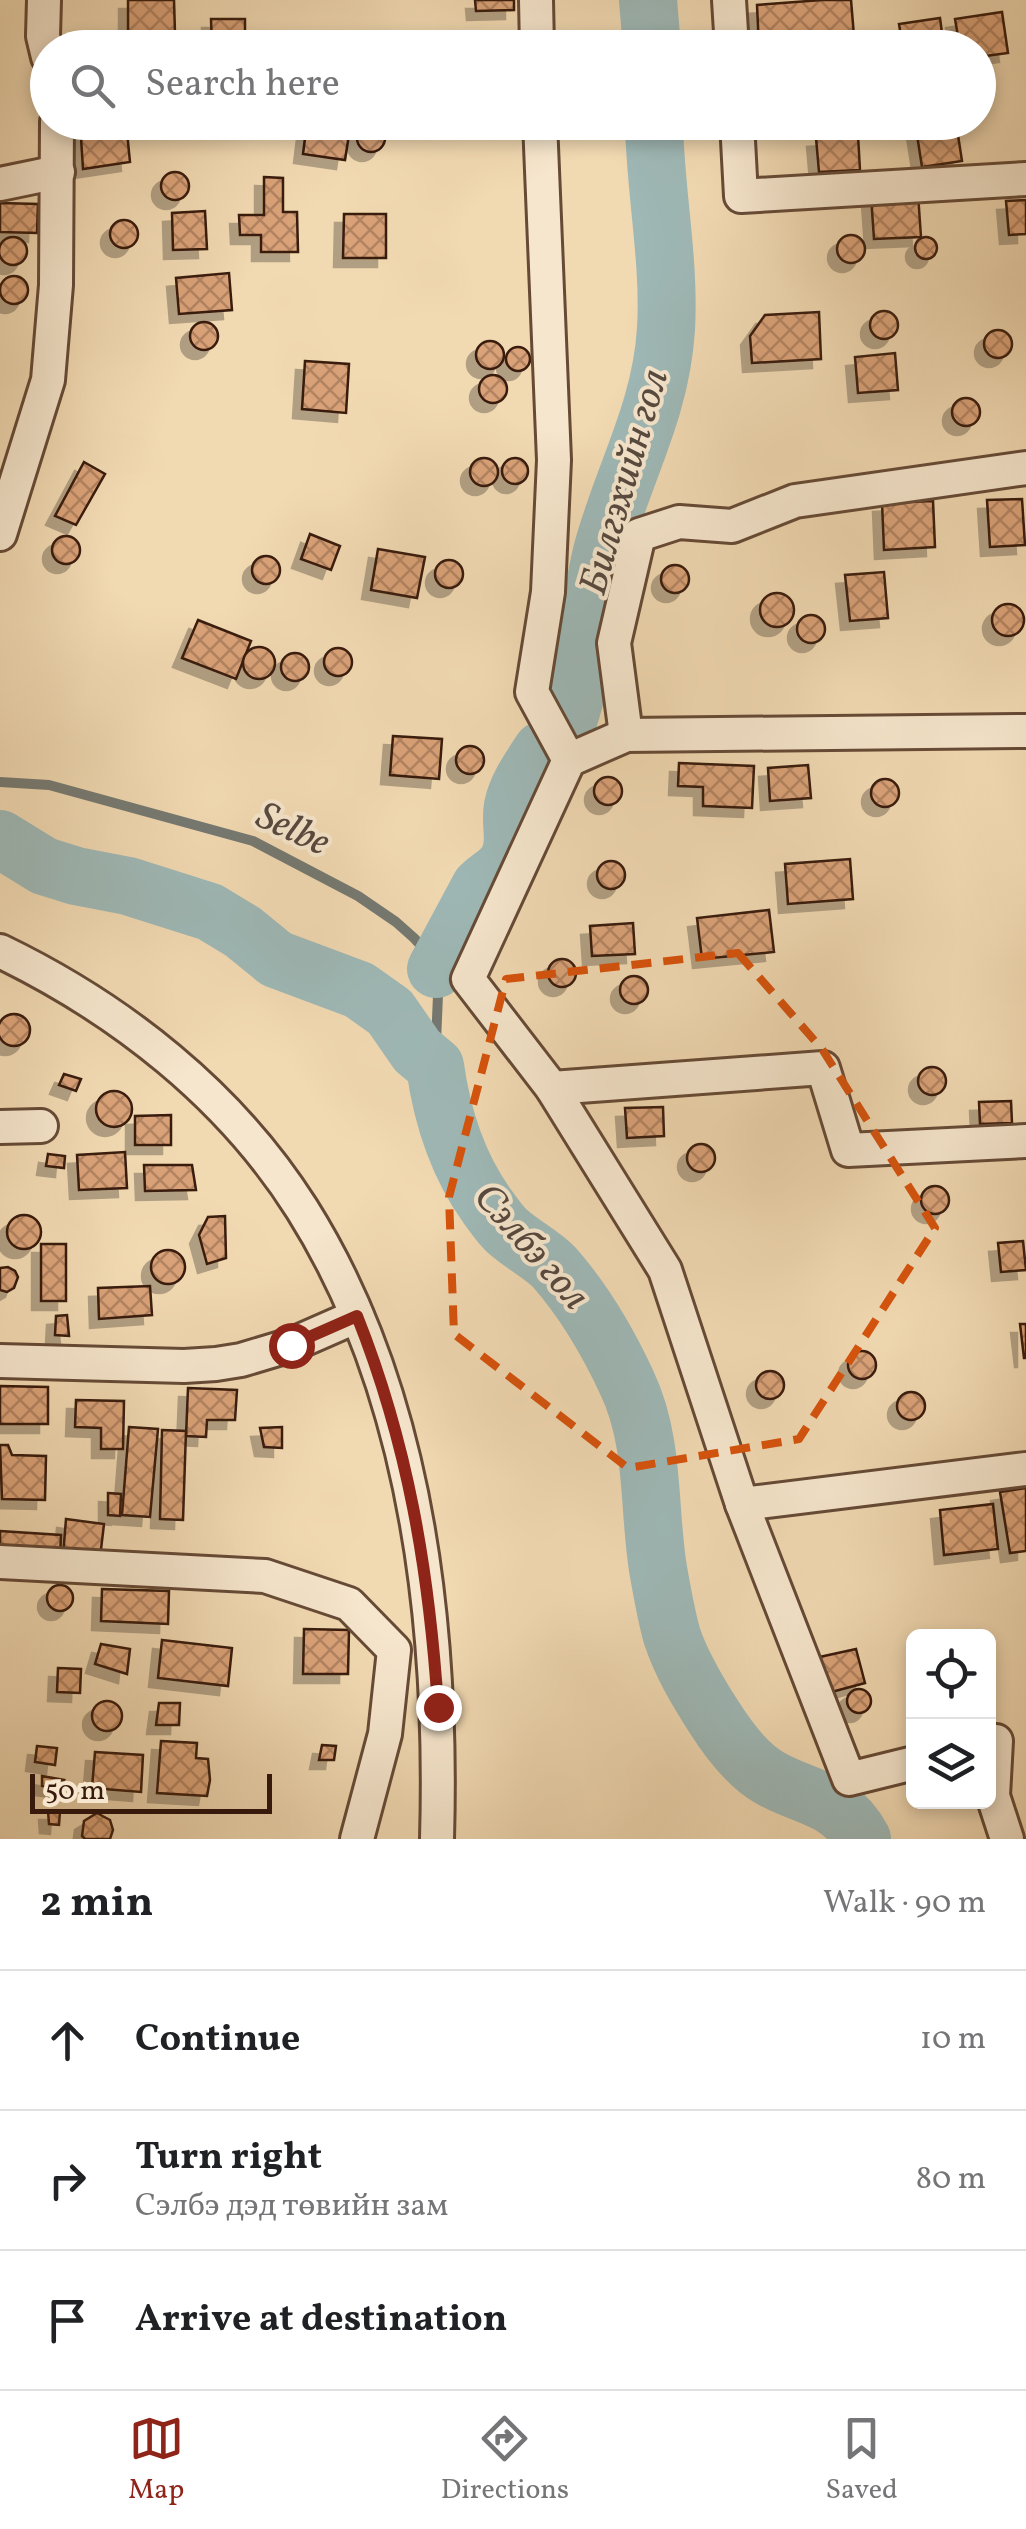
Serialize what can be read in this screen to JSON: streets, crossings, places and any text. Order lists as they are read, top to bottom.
{
  "water": ["Билгэхийн гол", "Selbe", "Сэлбэ гол"],
  "scale_bar": "50 m",
  "page": {
    "search": "Search here",
    "scale": "50 m",
    "heading": ["2 min", "Walk · 90 m"],
    "list": [
      ["Continue", "10 m"],
      ["Turn right", "Сэлбэ дэд төвийн зам", "80 m"],
      "Arrive at destination"
    ],
    "nav": ["Map", "Directions", "Saved"]
  }
}
